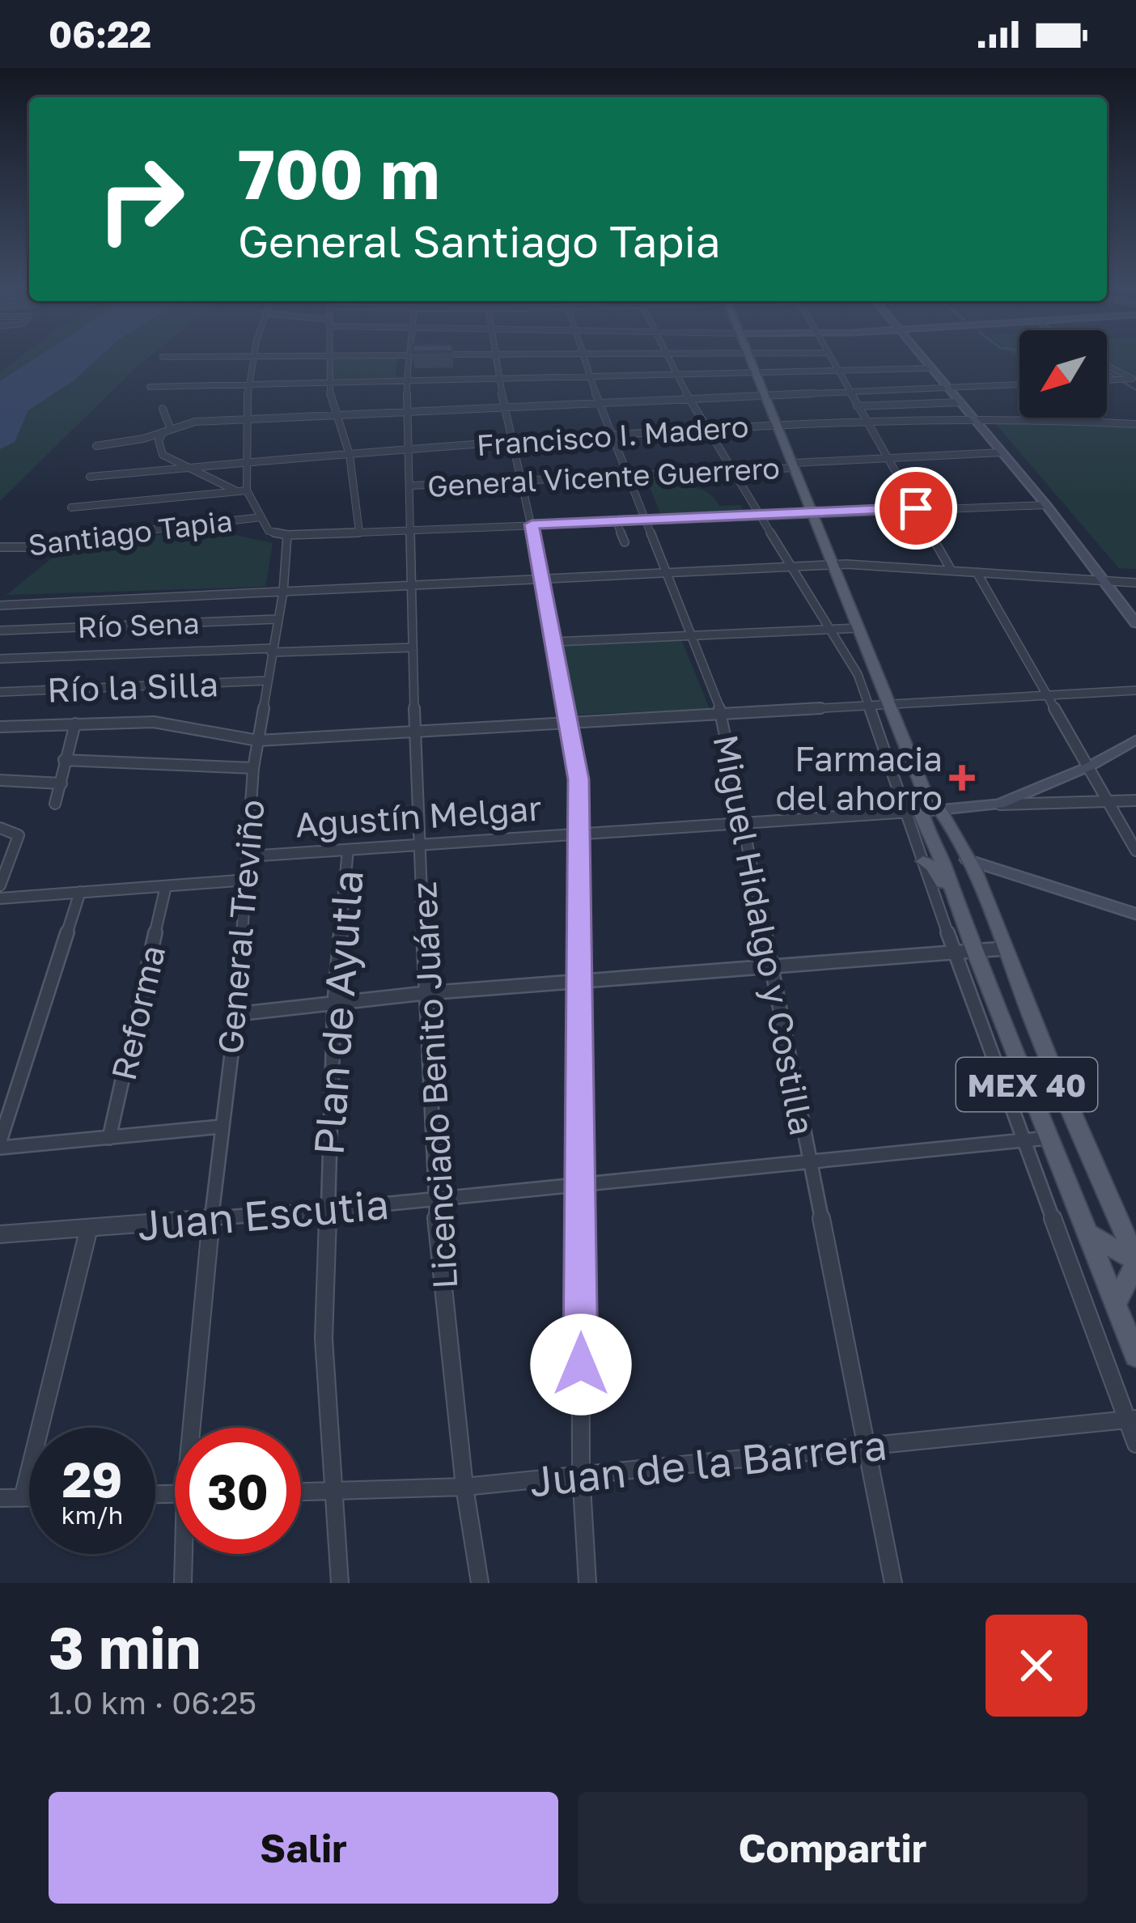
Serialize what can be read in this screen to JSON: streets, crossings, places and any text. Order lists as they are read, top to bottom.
{
  "streets": {
    "main road": ["Agustín Melgar", "MEX 40"],
    "street": [
      "Francisco I. Madero",
      "General Vicente Guerrero",
      "Santiago Tapia",
      "Río Sena",
      "Río la Silla",
      "General Treviño",
      "Miguel Hidalgo y Costilla",
      "Reforma",
      "Plan de Ayutla",
      "Licenciado Benito Juárez",
      "Juan Escutia",
      "Juan de la Barrera"
    ]
  },
  "crossings": [
    ["Francisco I. Madero", "Miguel Hidalgo y Costilla"],
    ["Francisco I. Madero", "MEX 40"],
    ["Francisco I. Madero", "Licenciado Benito Juárez"],
    ["General Vicente Guerrero", "Miguel Hidalgo y Costilla"],
    ["General Vicente Guerrero", "MEX 40"],
    ["General Vicente Guerrero", "Licenciado Benito Juárez"],
    ["Río Sena", "General Treviño"],
    ["Río la Silla", "General Treviño"],
    ["Agustín Melgar", "General Treviño"],
    ["Agustín Melgar", "Miguel Hidalgo y Costilla"],
    ["Agustín Melgar", "Plan de Ayutla"],
    ["Agustín Melgar", "MEX 40"],
    ["Agustín Melgar", "Licenciado Benito Juárez"],
    ["General Treviño", "Juan Escutia"],
    ["Miguel Hidalgo y Costilla", "Juan Escutia"],
    ["Miguel Hidalgo y Costilla", "Juan de la Barrera"],
    ["Plan de Ayutla", "Juan Escutia"],
    ["Plan de Ayutla", "Juan de la Barrera"],
    ["MEX 40", "Juan Escutia"],
    ["Licenciado Benito Juárez", "Juan Escutia"],
    ["Licenciado Benito Juárez", "Juan de la Barrera"]
  ],
  "places": {
    "health": ["Farmacia del ahorro"]
  },
  "north": "bottom left",
  "page": {
    "status": "06:22",
    "turn": ["700 m", "General Santiago Tapia"],
    "speed": "29 km/h",
    "limit": "30",
    "heading": ["3 min", "1.0 km · 06:25"],
    "buttons": ["Salir", "Compartir"]
  }
}
